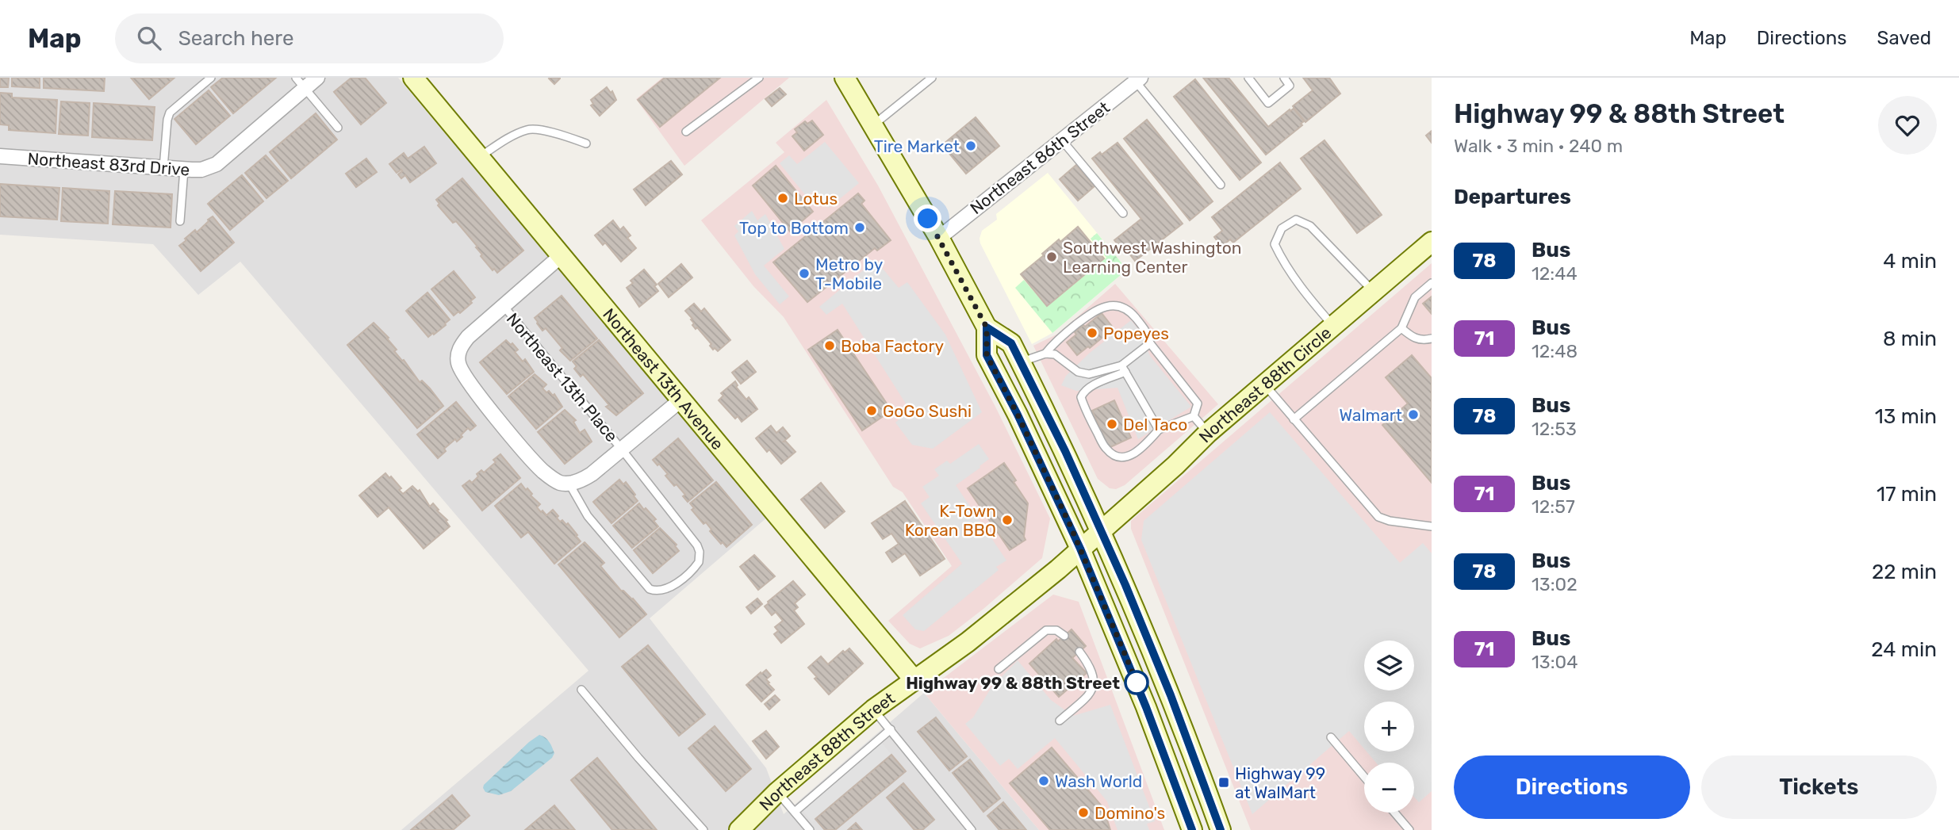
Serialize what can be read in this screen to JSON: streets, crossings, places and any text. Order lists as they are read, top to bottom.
{
  "streets": {
    "street": [
      "Northeast 86th Street",
      "Northeast 83rd Drive",
      "Northeast 13th Avenue",
      "Northeast 88th Circle",
      "Northeast 88th Street"
    ],
    "lane": ["Northeast 13th Place"]
  },
  "crossings": [
    ["Northeast 13th Avenue", "Northeast 88th Street"],
    ["Northeast 88th Circle", "Northeast 88th Street"]
  ],
  "places": {
    "other": [
      "Tire Market",
      "Lotus",
      "Top to Bottom",
      "Southwest Washington Learning Center",
      "Metro by T-Mobile",
      "Popeyes",
      "Boba Factory",
      "GoGo Sushi",
      "Walmart",
      "Del Taco",
      "K-Town Korean BBQ",
      "Highway 99 & 88th Street",
      "Wash World",
      "Domino's"
    ],
    "transit": ["Highway 99 at WalMart"]
  },
  "lines": ["bus line 78"],
  "page": {
    "header": "Map",
    "search": "Search here",
    "nav": ["Map", "Directions", "Saved"],
    "heading": [
      ["Highway 99 & 88th Street", "Walk · 3 min · 240 m"],
      "Departures"
    ],
    "list": [
      {
        "mark": "78",
        "name": "Bus",
        "note": "12:44",
        "value": "4 min"
      },
      {
        "mark": "71",
        "name": "Bus",
        "note": "12:48",
        "value": "8 min"
      },
      {
        "mark": "78",
        "name": "Bus",
        "note": "12:53",
        "value": "13 min"
      },
      {
        "mark": "71",
        "name": "Bus",
        "note": "12:57",
        "value": "17 min"
      },
      {
        "mark": "78",
        "name": "Bus",
        "note": "13:02",
        "value": "22 min"
      },
      {
        "mark": "71",
        "name": "Bus",
        "note": "13:04",
        "value": "24 min"
      }
    ],
    "map_buttons": ["+", "−"],
    "buttons": ["Directions", "Tickets"]
  }
}
